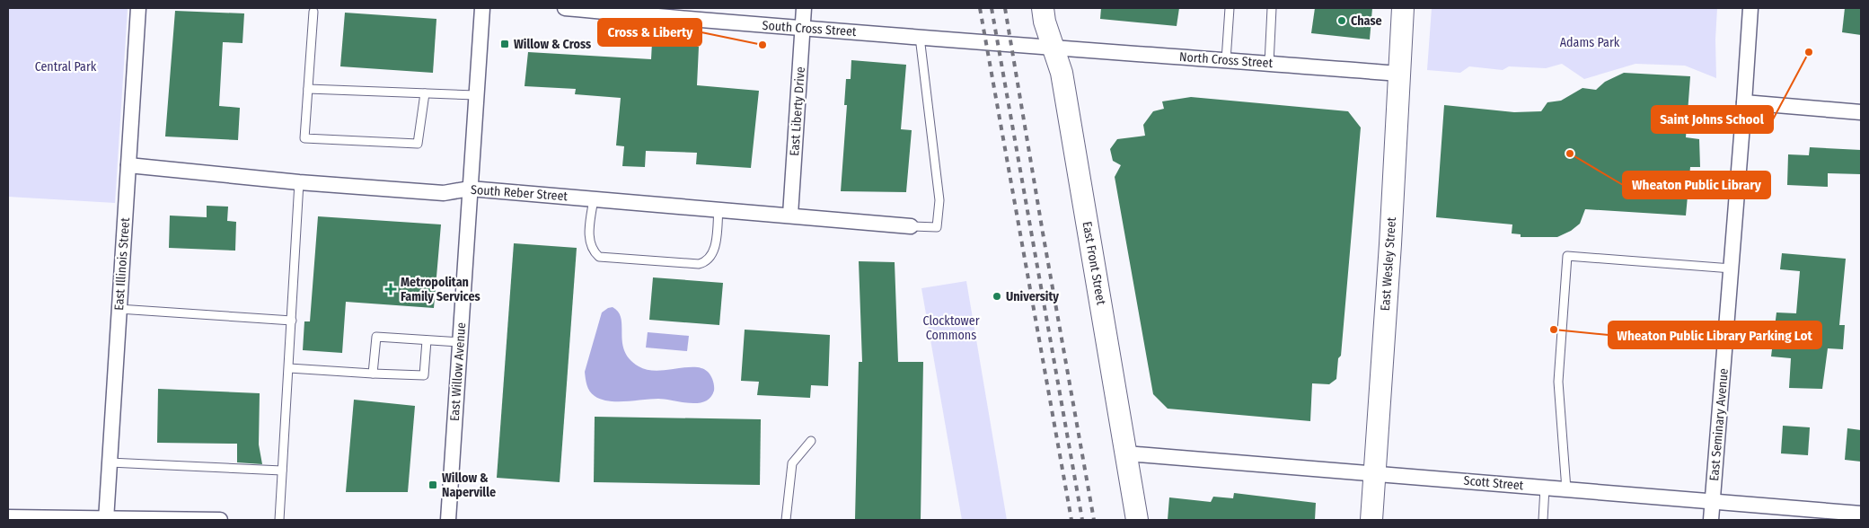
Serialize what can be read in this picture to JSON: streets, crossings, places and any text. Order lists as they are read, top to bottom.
{
  "streets": {
    "street": [
      "South Cross Street",
      "North Cross Street",
      "East Liberty Drive",
      "South Reber Street",
      "East Front Street",
      "East Illinois Street",
      "East Wesley Street",
      "East Willow Avenue",
      "East Seminary Avenue",
      "Scott Street"
    ]
  },
  "crossings": [
    ["South Cross Street", "North Cross Street"],
    ["South Cross Street", "East Liberty Drive"],
    ["South Cross Street", "East Front Street"],
    ["North Cross Street", "East Front Street"],
    ["North Cross Street", "East Wesley Street"],
    ["East Liberty Drive", "South Reber Street"],
    ["South Reber Street", "East Illinois Street"],
    ["South Reber Street", "East Willow Avenue"],
    ["East Front Street", "Scott Street"],
    ["East Wesley Street", "Scott Street"],
    ["East Seminary Avenue", "Scott Street"]
  ],
  "parks": ["Adams Park", "Central Park", "Clocktower Commons"],
  "places": {
    "other": [
      "Chase",
      "Cross & Liberty",
      "Saint Johns School",
      "Wheaton Public Library",
      "University",
      "Wheaton Public Library Parking Lot"
    ],
    "transit": ["Willow & Cross", "Willow & Naperville"],
    "health": ["Metropolitan Family Services"]
  }
}
